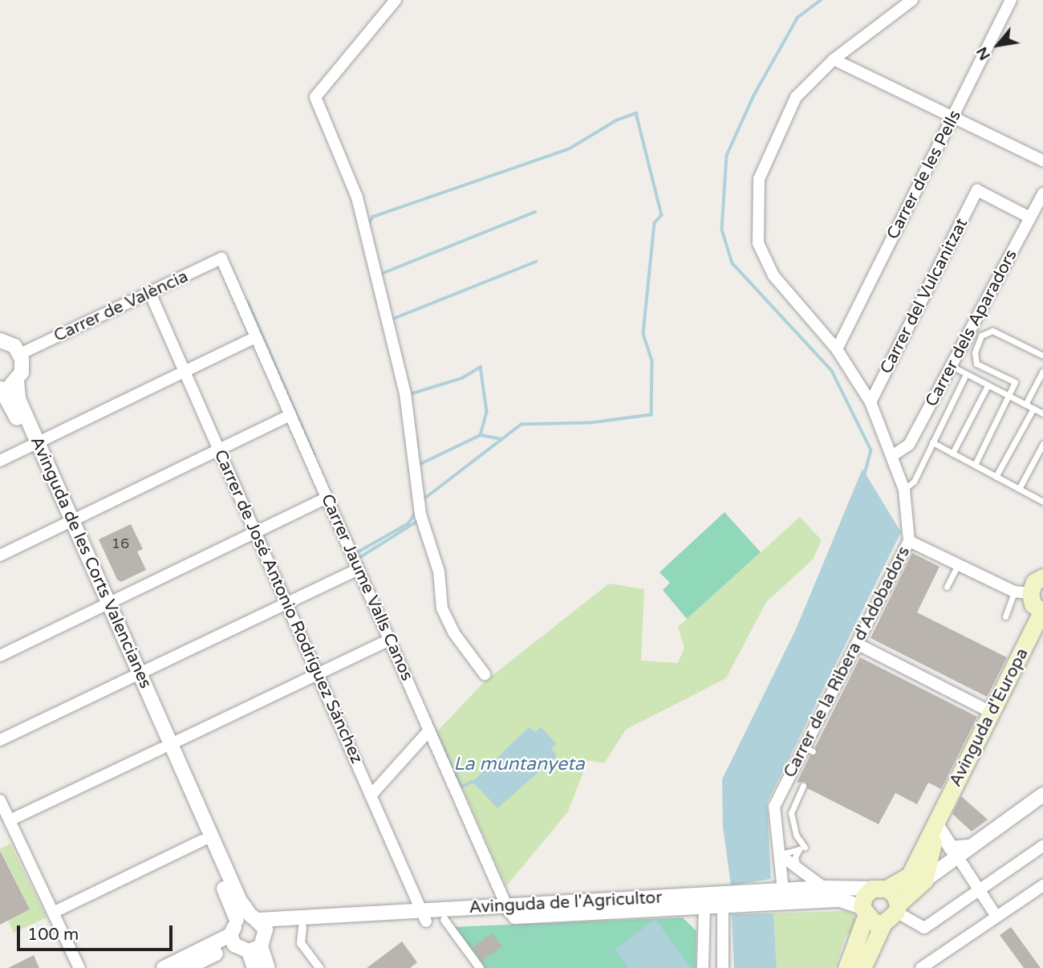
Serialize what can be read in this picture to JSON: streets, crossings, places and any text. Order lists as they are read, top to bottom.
{
  "streets": {
    "main road": ["Avinguda d'Europa"],
    "street": [
      "Carrer de les Pells",
      "Carrer del Vulcanitzat",
      "Carrer de València",
      "Carrer dels Aparadors",
      "Avinguda de les Corts Valencianes",
      "Carrer Jaume Valls Canos",
      "Carrer de José Antonio Rodríguez Sánchez",
      "Carrer de la Ribera d'Adobadors",
      "Avinguda de l'Agricultor"
    ]
  },
  "crossings": [
    ["Carrer de les Pells", "Carrer de la Ribera d'Adobadors"],
    ["Carrer del Vulcanitzat", "Carrer dels Aparadors"],
    ["Carrer del Vulcanitzat", "Carrer de la Ribera d'Adobadors"],
    ["Carrer de València", "Avinguda de les Corts Valencianes"],
    ["Carrer de València", "Carrer Jaume Valls Canos"],
    ["Carrer de València", "Carrer de José Antonio Rodríguez Sánchez"],
    ["Carrer dels Aparadors", "Carrer de la Ribera d'Adobadors"],
    ["Avinguda de les Corts Valencianes", "Avinguda de l'Agricultor"],
    ["Carrer Jaume Valls Canos", "Avinguda de l'Agricultor"],
    ["Carrer de José Antonio Rodríguez Sánchez", "Avinguda de l'Agricultor"],
    ["Carrer de la Ribera d'Adobadors", "Avinguda de l'Agricultor"],
    ["Avinguda d'Europa", "Avinguda de l'Agricultor"]
  ],
  "water": ["La muntanyeta"],
  "house_numbers": ["16"],
  "scale_bar": "100 m",
  "north": "bottom left"
}
